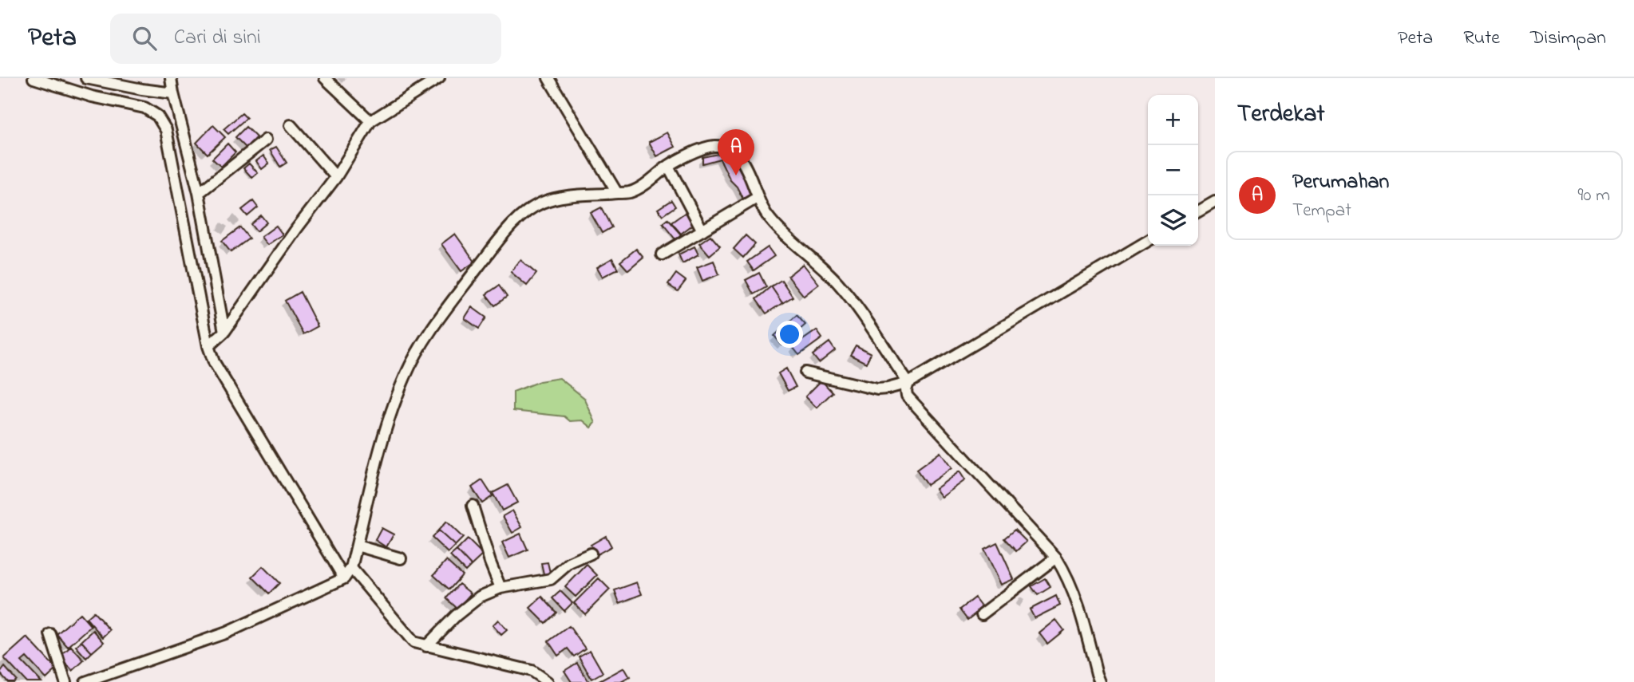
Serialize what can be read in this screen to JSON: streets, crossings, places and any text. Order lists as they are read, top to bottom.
{
  "page": {
    "header": "Peta",
    "search": "Cari di sini",
    "nav": ["Peta", "Rute", "Disimpan"],
    "heading": "Terdekat",
    "map_buttons": ["+", "−"],
    "pins": "A",
    "list": [
      {
        "mark": "A",
        "name": "Perumahan",
        "note": "Tempat",
        "value": "90 m"
      }
    ]
  }
}
